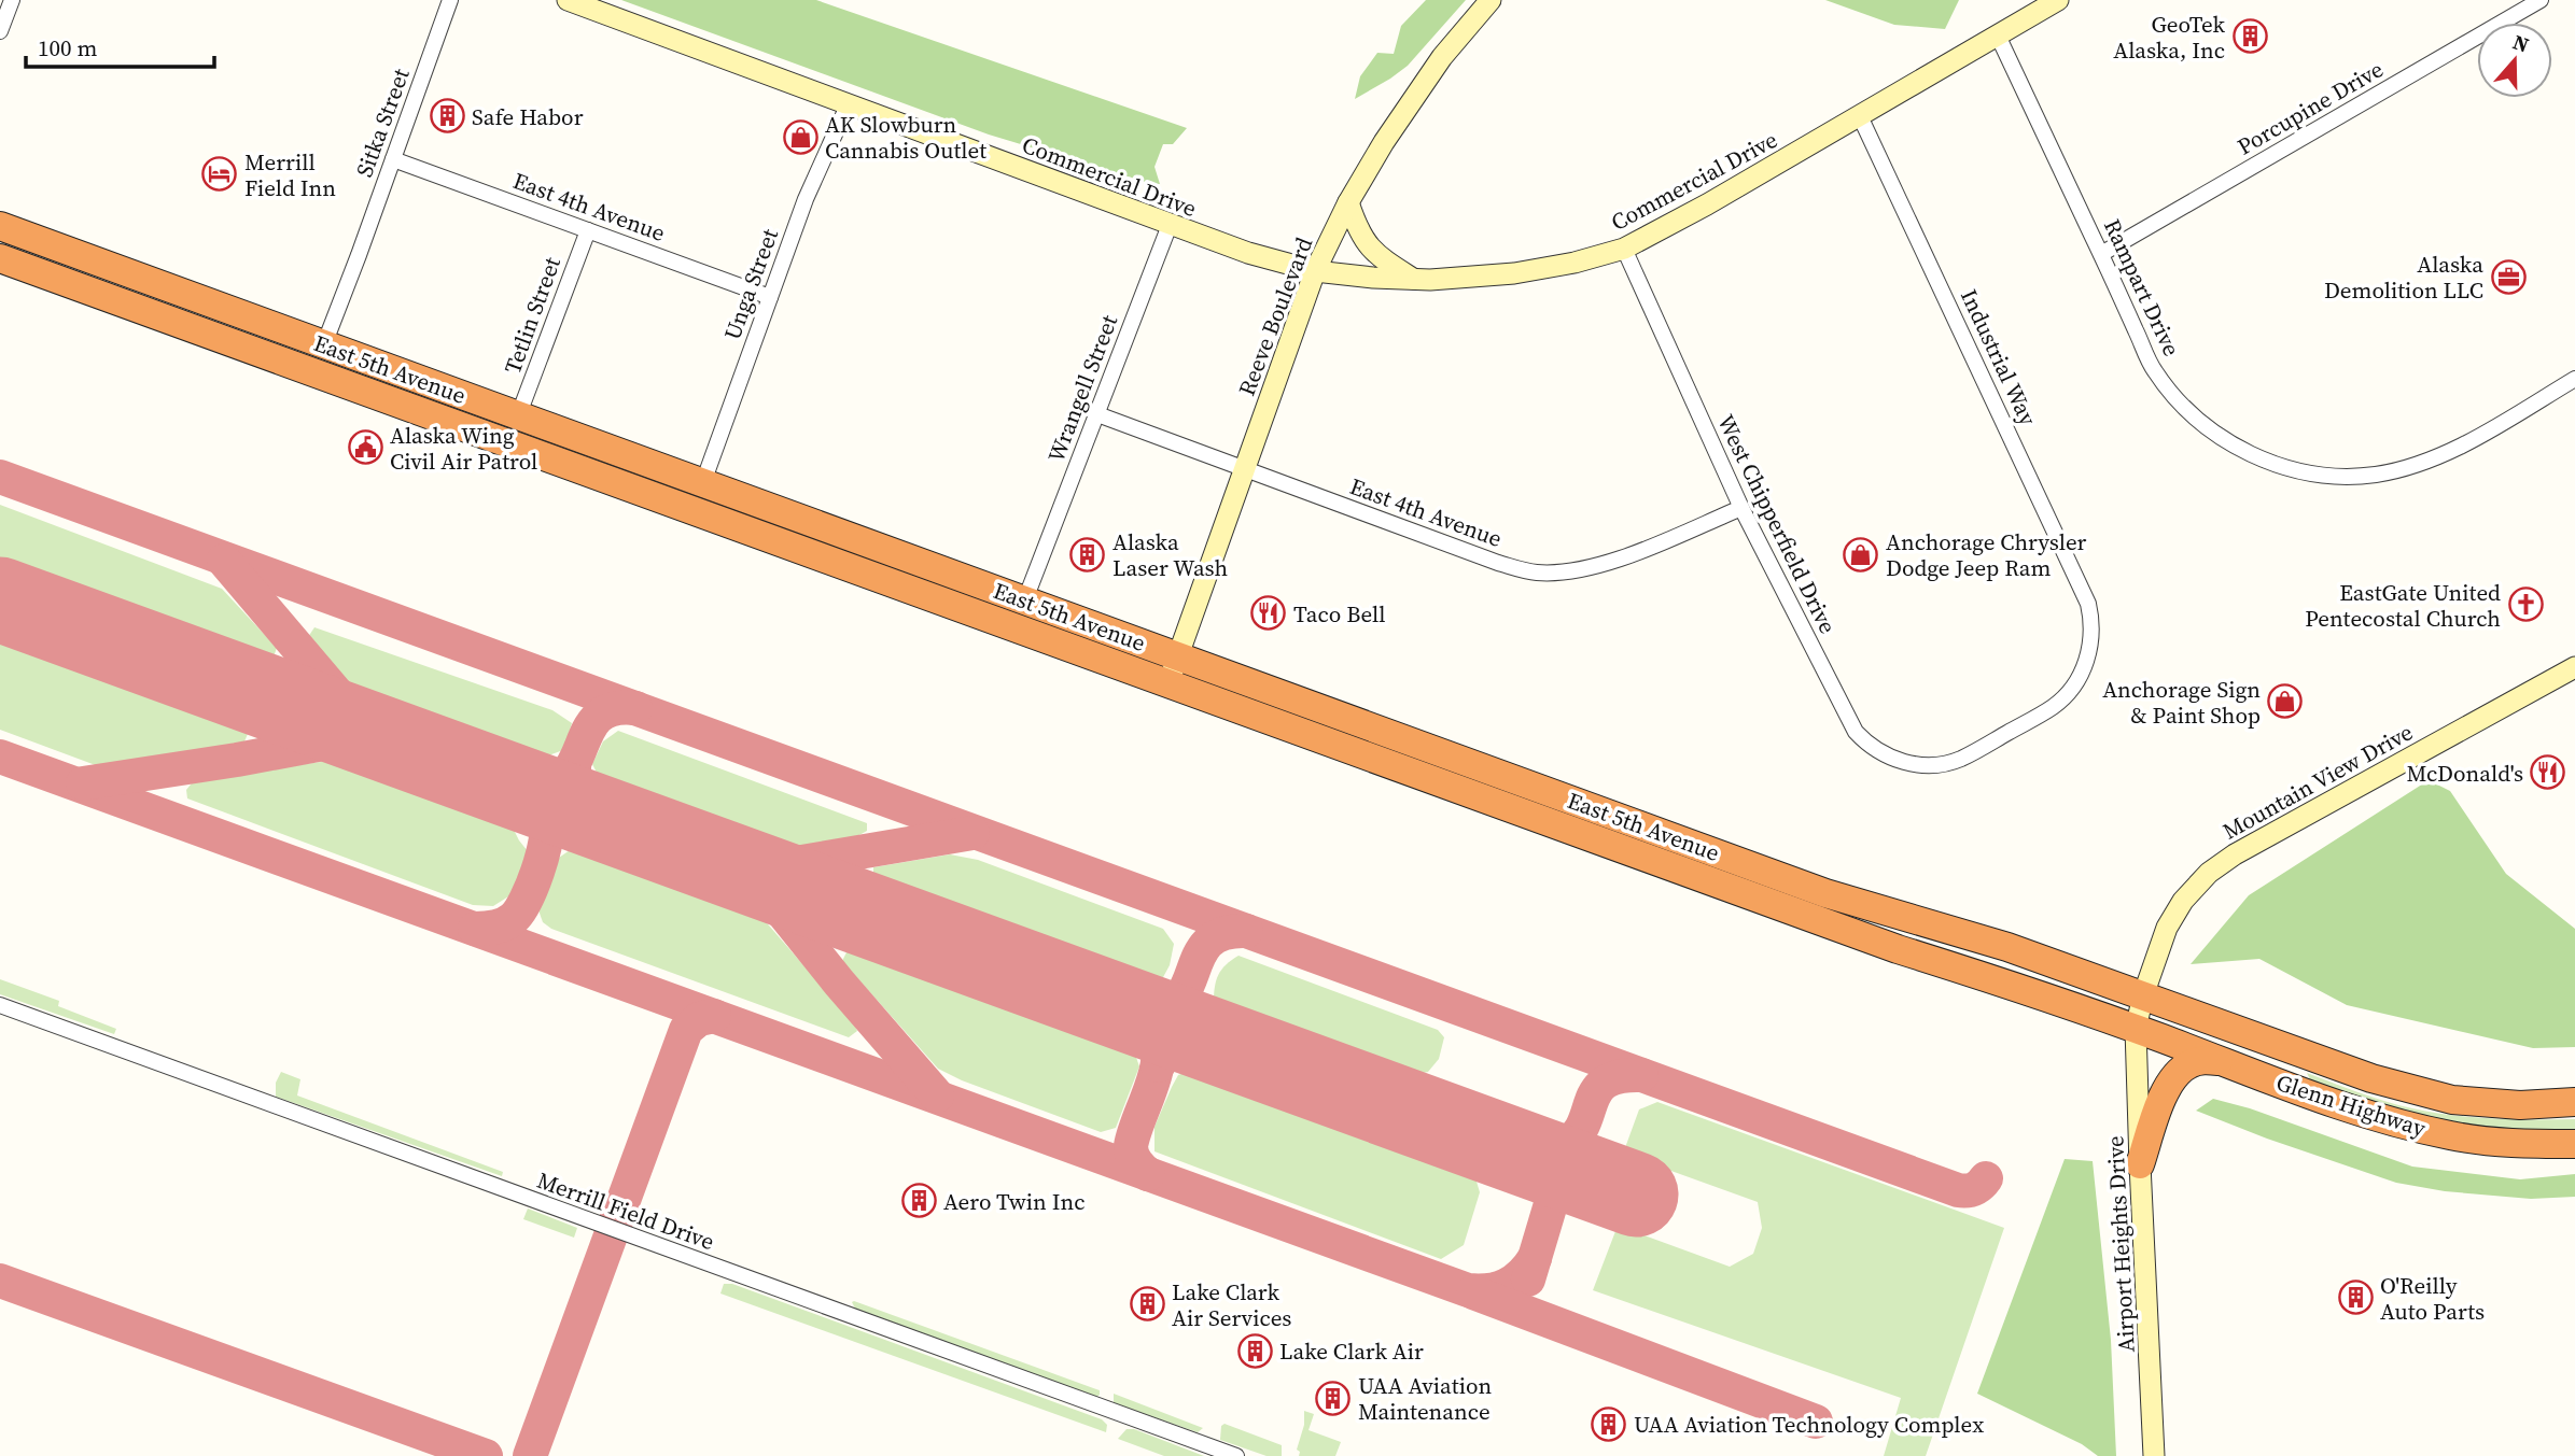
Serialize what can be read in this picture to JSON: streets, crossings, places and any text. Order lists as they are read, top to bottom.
{
  "streets": {
    "highway": ["East 5th Avenue", "Glenn Highway"],
    "street": [
      "Porcupine Drive",
      "Sitka Street",
      "Commercial Drive",
      "East 4th Avenue",
      "Unga Street",
      "Rampart Drive",
      "Tetlin Street",
      "Reeve Boulevard",
      "Industrial Way",
      "Wrangell Street",
      "West Chipperfield Drive",
      "Mountain View Drive",
      "Merrill Field Drive",
      "Airport Heights Drive"
    ]
  },
  "crossings": [
    ["Porcupine Drive", "Rampart Drive"],
    ["Sitka Street", "East 4th Avenue"],
    ["Sitka Street", "East 5th Avenue"],
    ["Commercial Drive", "Unga Street"],
    ["Commercial Drive", "Rampart Drive"],
    ["Commercial Drive", "Reeve Boulevard"],
    ["Commercial Drive", "Industrial Way"],
    ["Commercial Drive", "Wrangell Street"],
    ["Commercial Drive", "West Chipperfield Drive"],
    ["East 4th Avenue", "Unga Street"],
    ["East 4th Avenue", "Tetlin Street"],
    ["East 4th Avenue", "Reeve Boulevard"],
    ["East 4th Avenue", "Wrangell Street"],
    ["East 4th Avenue", "West Chipperfield Drive"],
    ["Unga Street", "East 5th Avenue"],
    ["Tetlin Street", "East 5th Avenue"],
    ["Reeve Boulevard", "East 5th Avenue"],
    ["Industrial Way", "West Chipperfield Drive"],
    ["East 5th Avenue", "Wrangell Street"],
    ["East 5th Avenue", "Mountain View Drive"],
    ["East 5th Avenue", "Glenn Highway"],
    ["East 5th Avenue", "Airport Heights Drive"],
    ["Mountain View Drive", "Glenn Highway"],
    ["Mountain View Drive", "Airport Heights Drive"],
    ["Glenn Highway", "Airport Heights Drive"]
  ],
  "places": {
    "building": [
      "GeoTek Alaska, Inc",
      "Safe Habor",
      "Alaska Laser Wash",
      "Aero Twin Inc",
      "O'Reilly Auto Parts",
      "Lake Clark Air Services",
      "Lake Clark Air",
      "UAA Aviation Maintenance",
      "UAA Aviation Technology Complex"
    ],
    "shop": ["AK Slowburn Cannabis Outlet", "Anchorage Chrysler Dodge Jeep Ram", "Anchorage Sign & Paint Shop"],
    "hotel": ["Merrill Field Inn"],
    "office": ["Alaska Demolition LLC"],
    "public building": ["Alaska Wing Civil Air Patrol"],
    "church": ["EastGate United Pentecostal Church"],
    "restaurant": ["Taco Bell", "McDonald's"]
  },
  "scale_bar": "100 m",
  "north": "top"
}
